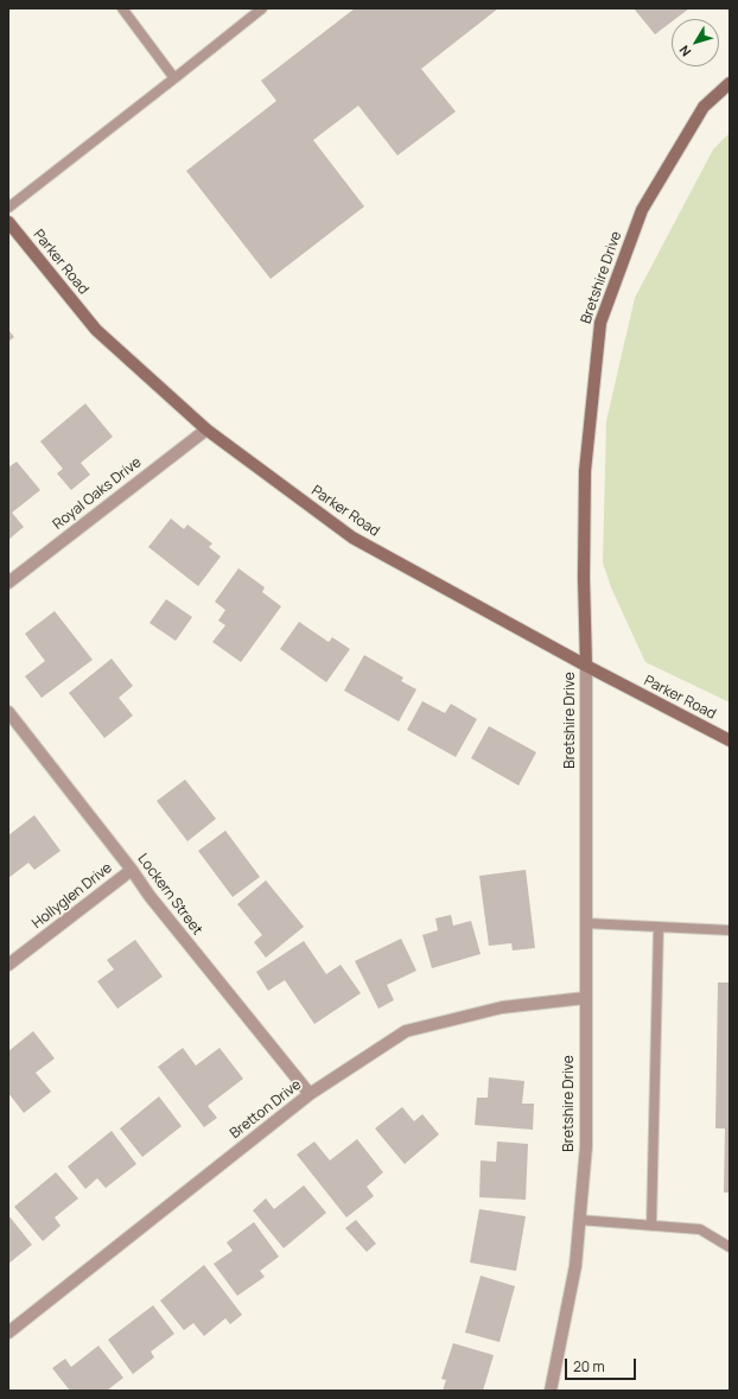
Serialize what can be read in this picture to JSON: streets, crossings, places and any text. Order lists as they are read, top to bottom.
{
  "streets": {
    "main road": ["Parker Road", "Bretshire Drive"],
    "street": [
      "Royal Oaks Drive",
      "Lockern Street",
      "Hollyglen Drive",
      "Bretton Drive"
    ]
  },
  "crossings": [
    ["Parker Road", "Bretshire Drive"],
    ["Parker Road", "Royal Oaks Drive"],
    ["Bretshire Drive", "Bretton Drive"],
    ["Lockern Street", "Hollyglen Drive"],
    ["Lockern Street", "Bretton Drive"]
  ],
  "scale_bar": "20 m",
  "north": "bottom left"
}
